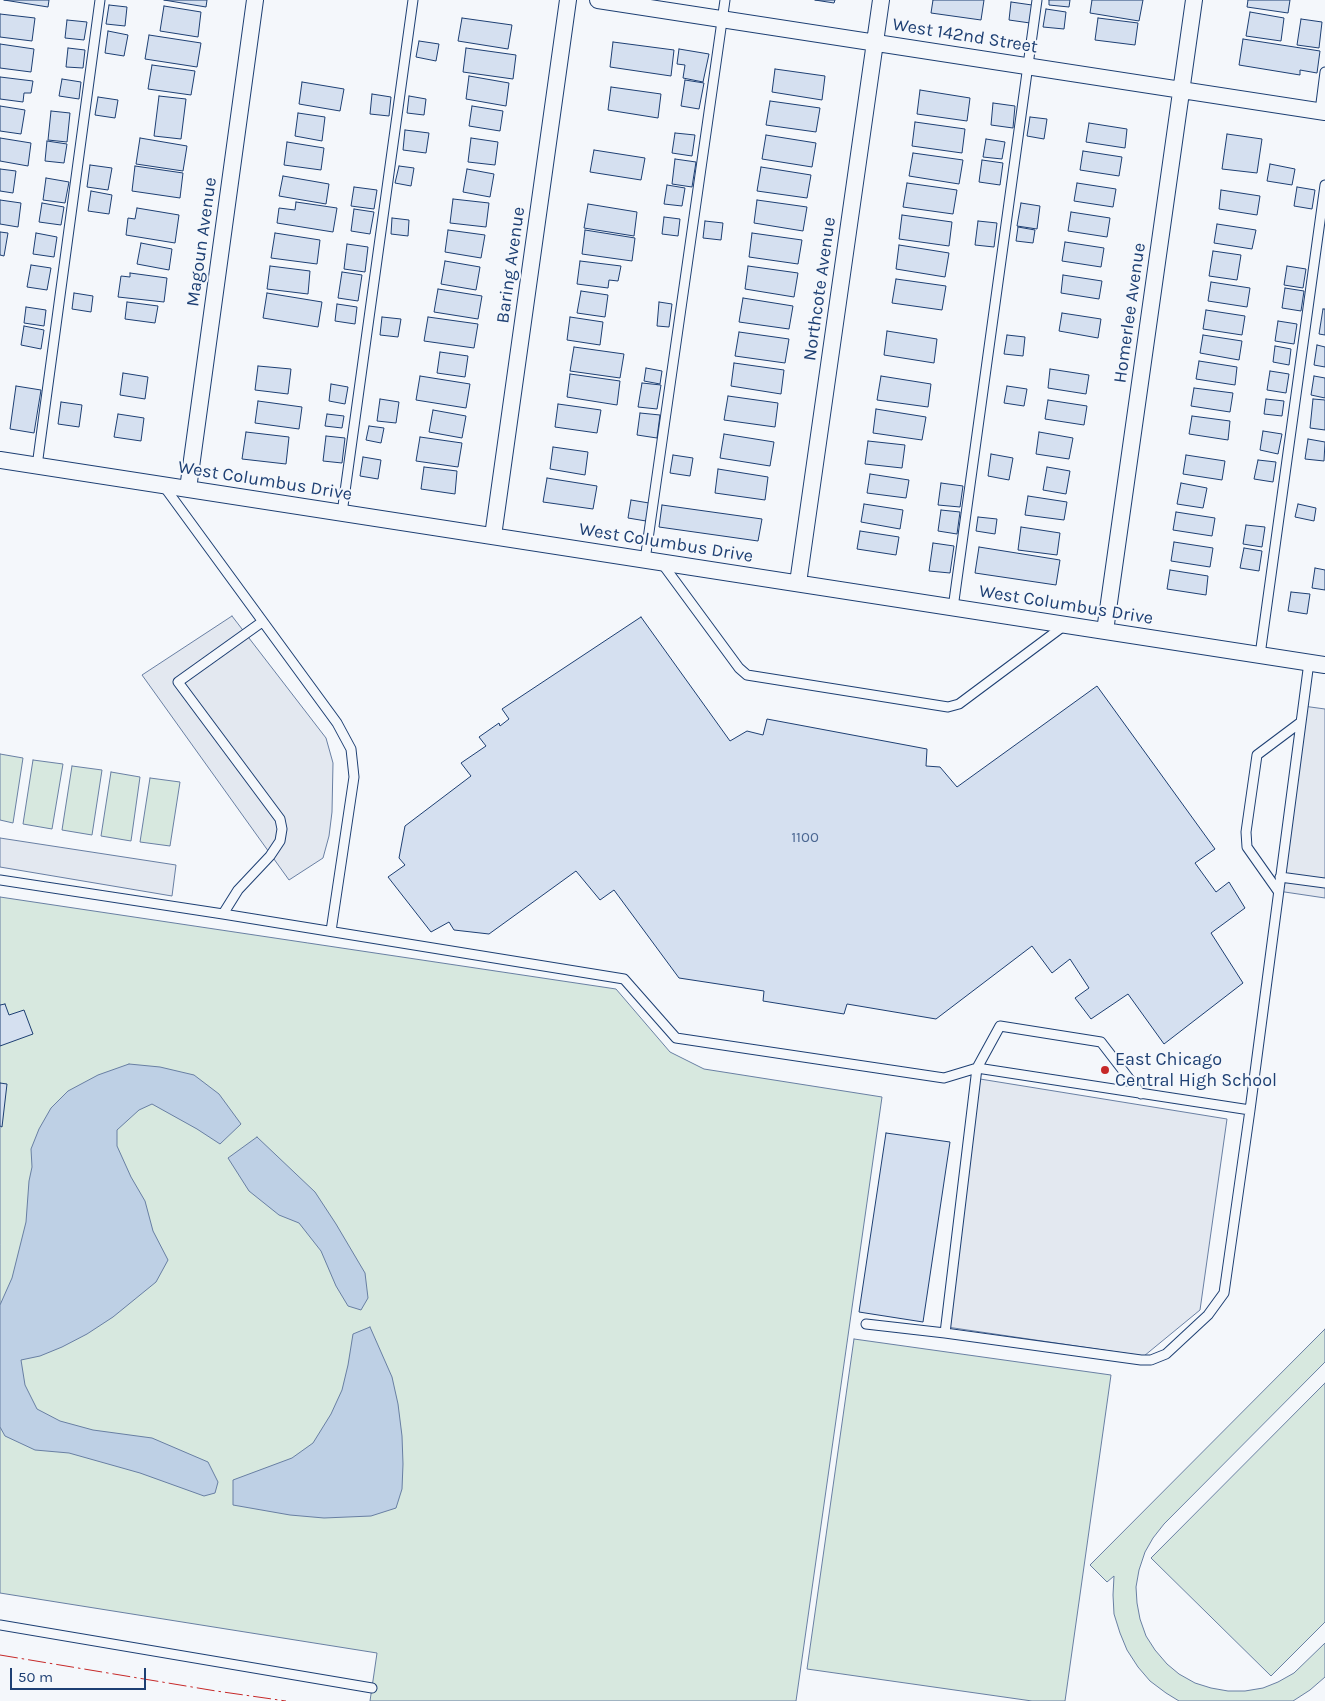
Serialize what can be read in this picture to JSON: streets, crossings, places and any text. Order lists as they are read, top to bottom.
{
  "streets": {
    "street": [
      "West 142nd Street",
      "Magoun Avenue",
      "Baring Avenue",
      "Northcote Avenue",
      "Homerlee Avenue",
      "West Columbus Drive"
    ]
  },
  "crossings": [
    ["West 142nd Street", "Northcote Avenue"],
    ["West 142nd Street", "Homerlee Avenue"],
    ["Magoun Avenue", "West Columbus Drive"],
    ["Baring Avenue", "West Columbus Drive"],
    ["Northcote Avenue", "West Columbus Drive"],
    ["Homerlee Avenue", "West Columbus Drive"]
  ],
  "places": ["East Chicago Central High School"],
  "house_numbers": ["1100"],
  "scale_bar": "50 m"
}
